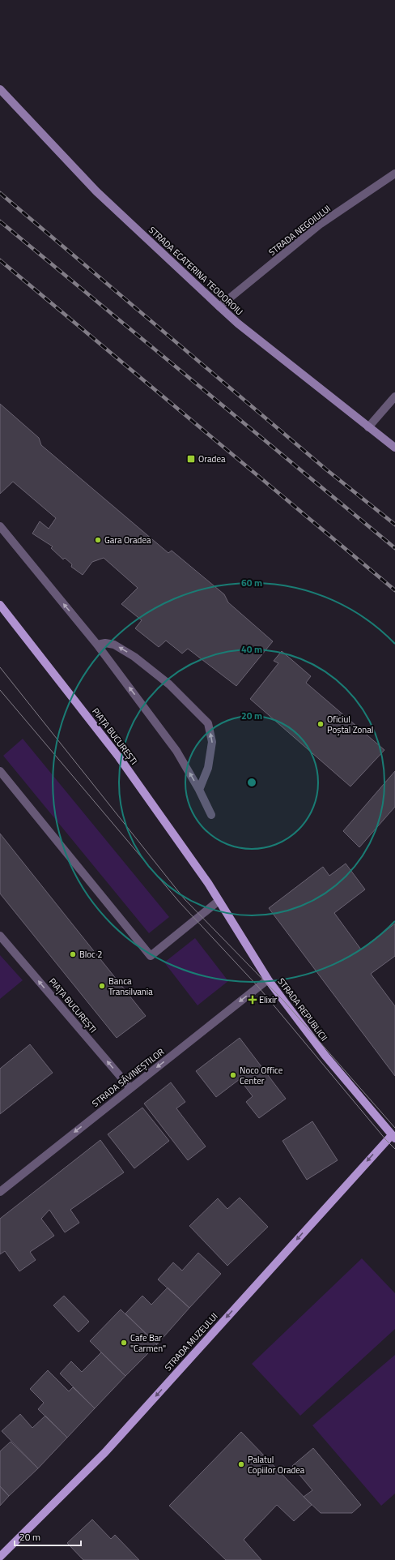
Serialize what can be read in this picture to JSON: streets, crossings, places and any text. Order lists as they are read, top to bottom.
{
  "streets": {
    "main road": [
      "STRADA ECATERINA TEODOROIU",
      "PIAȚA BUCUREȘTI",
      "STRADA REPUBLICII",
      "STRADA MUZEULUI"
    ],
    "street": ["STRADA NEGOIULUI", "STRADA SĂVINEȘTILOR"]
  },
  "crossings": [
    ["STRADA NEGOIULUI", "STRADA ECATERINA TEODOROIU"],
    ["PIAȚA BUCUREȘTI", "STRADA REPUBLICII"],
    ["PIAȚA BUCUREȘTI", "STRADA SĂVINEȘTILOR"],
    ["STRADA REPUBLICII", "STRADA SĂVINEȘTILOR"],
    ["STRADA REPUBLICII", "STRADA MUZEULUI"]
  ],
  "one_way": ["PIAȚA BUCUREȘTI", "STRADA SĂVINEȘTILOR", "STRADA MUZEULUI"],
  "places": {
    "transit": ["Oradea"],
    "other": [
      "Gara Oradea",
      "Oficiul Poștal Zonal",
      "Bloc 2",
      "Banca Transilvania",
      "Noco Office Center",
      "Cafe Bar \"Carmen\"",
      "Palatul Copiilor Oradea"
    ],
    "health": ["Elixir"]
  },
  "scale_bar": "20 m",
  "rings": ["60 m", "40 m", "20 m"]
}
